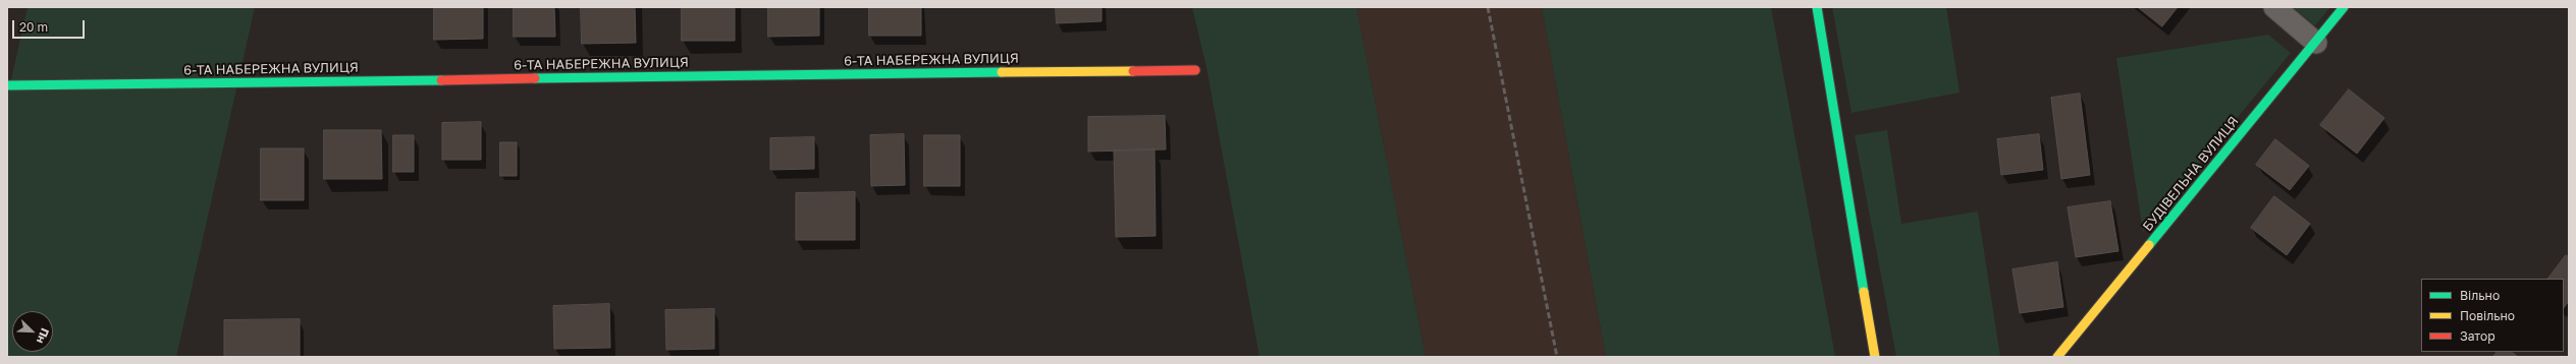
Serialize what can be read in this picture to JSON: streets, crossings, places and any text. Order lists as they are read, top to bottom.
{
  "streets": {
    "street": ["6-ТА НАБЕРЕЖНА ВУЛИЦЯ", "БУДІВЕЛЬНА ВУЛИЦЯ"]
  },
  "legend": ["Вільно", "Повільно", "Затор"],
  "scale_bar": "20 m",
  "north": "bottom right"
}
